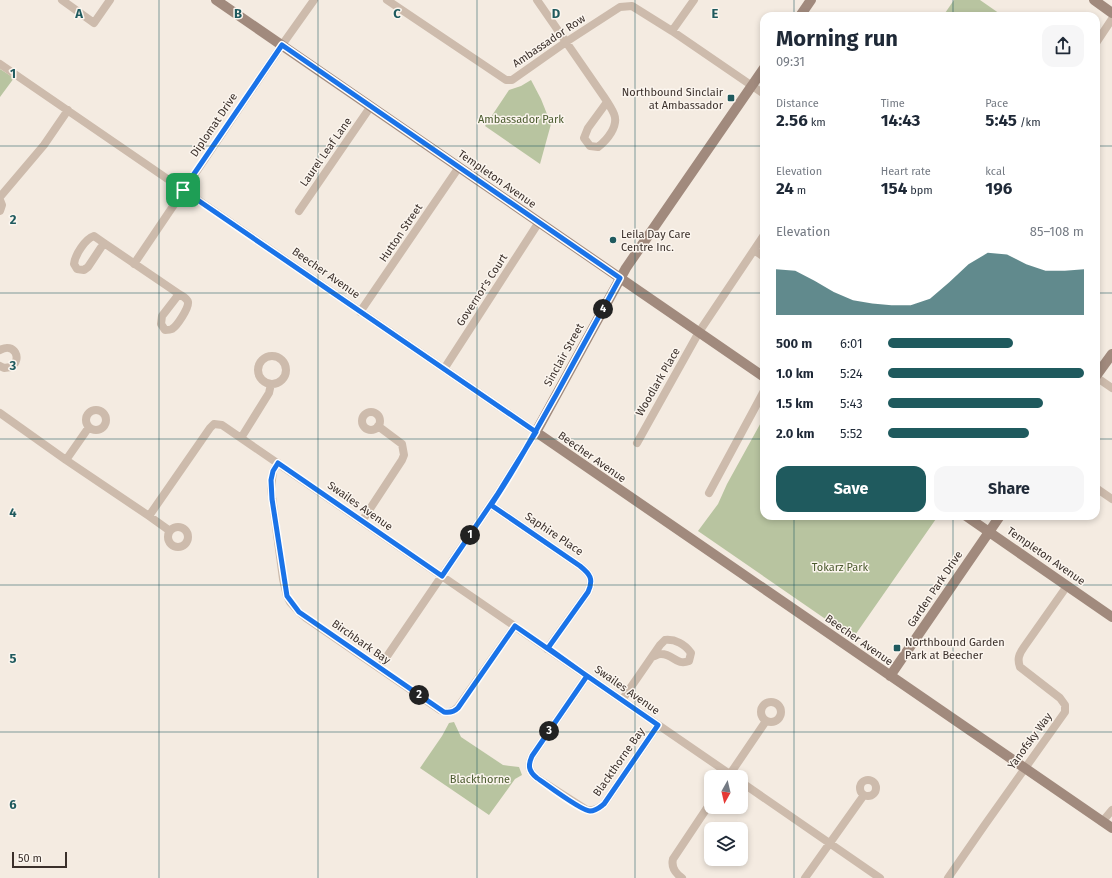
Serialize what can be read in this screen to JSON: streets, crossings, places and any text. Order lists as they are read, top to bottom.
{
  "streets": {
    "street": [
      "Ambassador Row",
      "Diplomat Drive",
      "Laurel Leaf Lane",
      "Templeton Avenue",
      "Hutton Street",
      "Beecher Avenue",
      "Governor's Court",
      "Sinclair Street",
      "Woodlark Place",
      "Swailes Avenue",
      "Saphire Place",
      "Garden Park Drive",
      "Birchbark Bay",
      "Yanofsky Way",
      "Blackthorne Bay"
    ]
  },
  "crossings": [
    ["Ambassador Row", "Sinclair Street"],
    ["Diplomat Drive", "Templeton Avenue"],
    ["Diplomat Drive", "Beecher Avenue"],
    ["Laurel Leaf Lane", "Templeton Avenue"],
    ["Templeton Avenue", "Hutton Street"],
    ["Templeton Avenue", "Governor's Court"],
    ["Templeton Avenue", "Sinclair Street"],
    ["Templeton Avenue", "Woodlark Place"],
    ["Templeton Avenue", "Garden Park Drive"],
    ["Templeton Avenue", "Yanofsky Way"],
    ["Hutton Street", "Beecher Avenue"],
    ["Beecher Avenue", "Governor's Court"],
    ["Beecher Avenue", "Sinclair Street"],
    ["Beecher Avenue", "Garden Park Drive"],
    ["Beecher Avenue", "Yanofsky Way"],
    ["Sinclair Street", "Swailes Avenue"],
    ["Sinclair Street", "Saphire Place"],
    ["Sinclair Street", "Birchbark Bay"],
    ["Swailes Avenue", "Saphire Place"],
    ["Swailes Avenue", "Birchbark Bay"],
    ["Swailes Avenue", "Blackthorne Bay"]
  ],
  "parks": ["Ambassador Park", "Tokarz Park", "Blackthorne"],
  "places": {
    "transit": ["Northbound Sinclair at Ambassador", "Northbound Garden Park at Beecher"],
    "other": ["Leila Day Care Centre Inc."]
  },
  "scale_bar": "50 m",
  "north": "bottom",
  "page": {
    "heading": ["Morning run", "09:31"],
    "stats": [
      ["Distance", "2.56 km"],
      ["Time", "14:43"],
      ["Pace", "5:45 /km"],
      ["Elevation", "24 m"],
      ["Heart rate", "154 bpm"],
      ["kcal", "196"]
    ],
    "chart": ["Elevation", "85–108 m"],
    "pins": [
      "4",
      "1",
      "2",
      "3"
    ],
    "list": [
      {
        "name": "500 m",
        "note": "6:01"
      },
      {
        "name": "1.0 km",
        "note": "5:24"
      },
      {
        "name": "1.5 km",
        "note": "5:43"
      },
      {
        "name": "2.0 km",
        "note": "5:52"
      }
    ],
    "buttons": ["Save", "Share"],
    "scale": "50 m"
  },
  "grid": {
    "columns": [
      "A",
      "B",
      "C",
      "D",
      "E"
    ],
    "rows": [
      "1",
      "2",
      "3",
      "4",
      "5",
      "6"
    ]
  }
}
